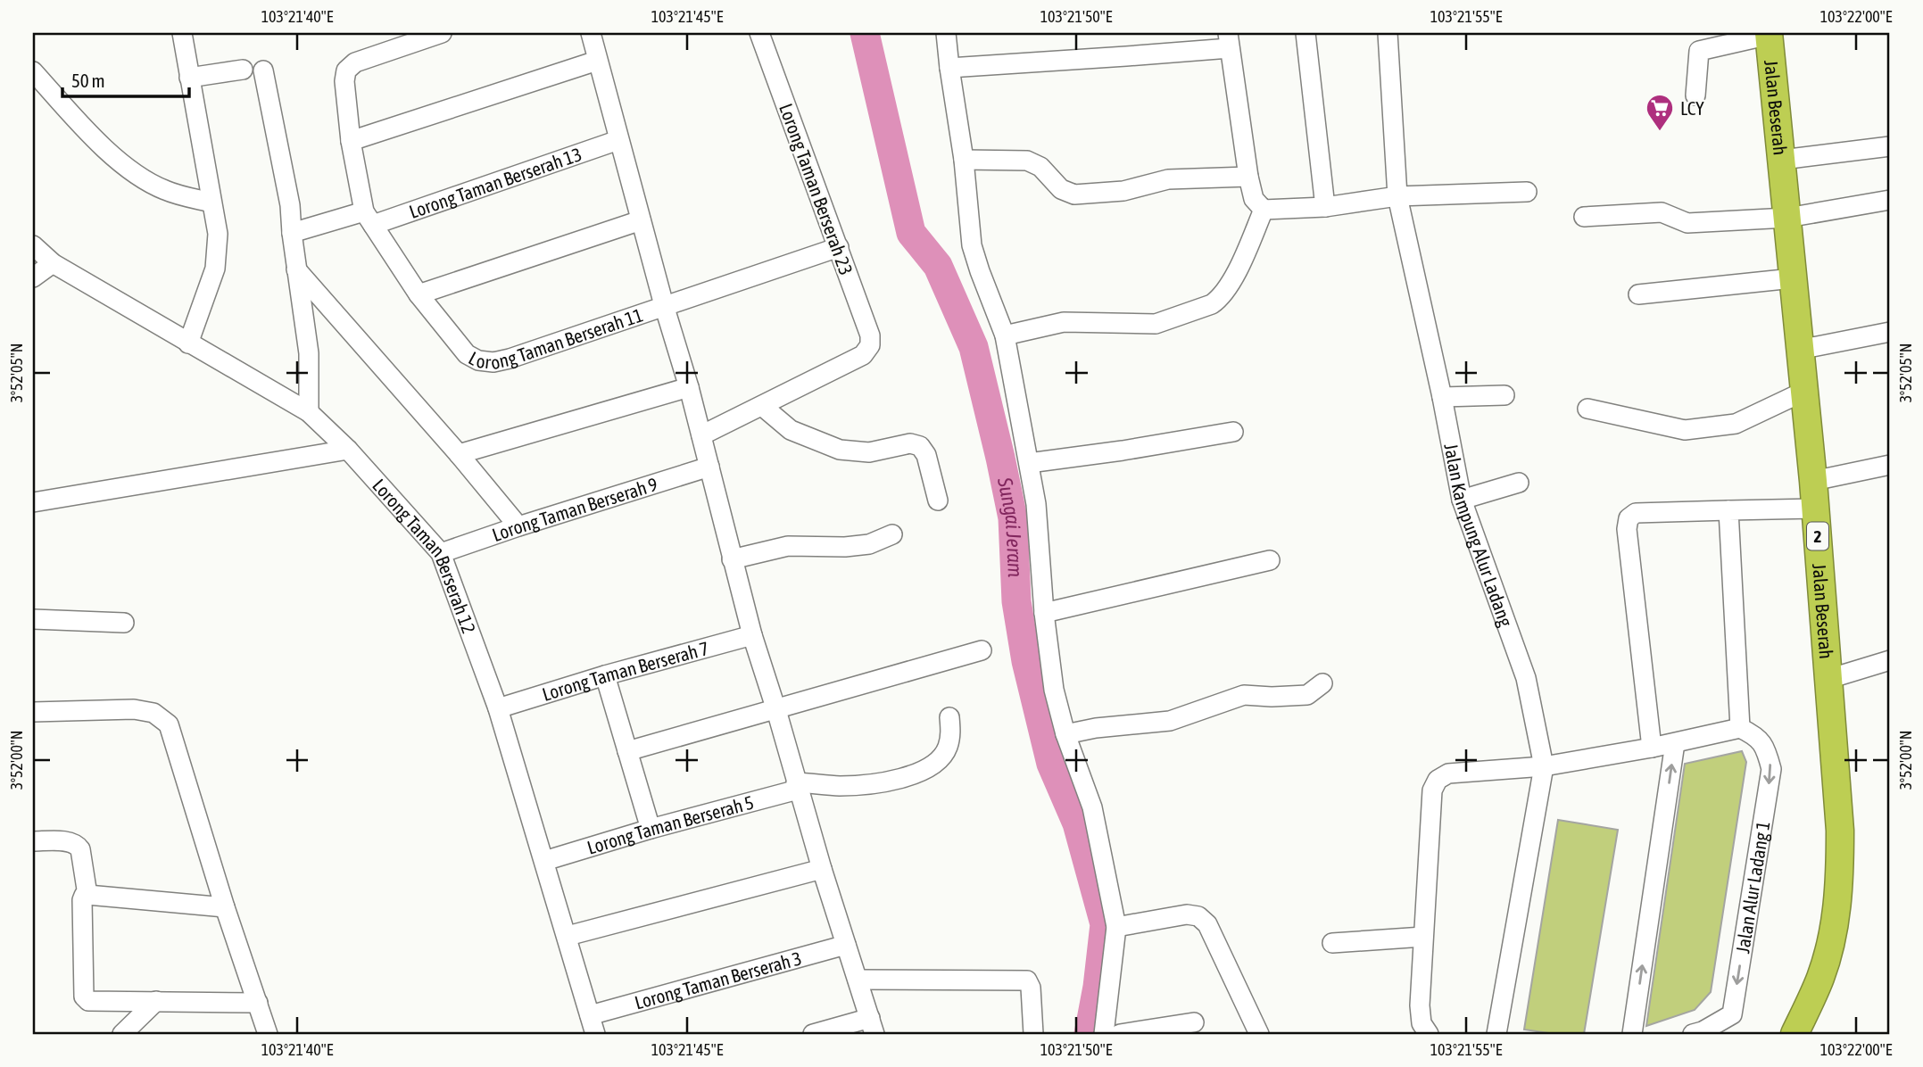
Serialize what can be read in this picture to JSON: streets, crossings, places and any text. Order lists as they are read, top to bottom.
{
  "streets": {
    "highway": ["Jalan Beserah", "2"],
    "street": [
      "Lorong Taman Berserah 13",
      "Lorong Taman Berserah 23",
      "Lorong Taman Berserah 11",
      "Lorong Taman Berserah 9",
      "Jalan Kampung Alur Ladang",
      "Lorong Taman Berserah 12",
      "Lorong Taman Berserah 7",
      "Lorong Taman Berserah 5",
      "Jalan Alur Ladang 1",
      "Lorong Taman Berserah 3"
    ]
  },
  "crossings": [
    ["Lorong Taman Berserah 13", "Lorong Taman Berserah 11"],
    ["Lorong Taman Berserah 23", "Lorong Taman Berserah 11"],
    ["Lorong Taman Berserah 9", "Lorong Taman Berserah 12"],
    ["Lorong Taman Berserah 12", "Lorong Taman Berserah 7"],
    ["Lorong Taman Berserah 12", "Lorong Taman Berserah 5"],
    ["Lorong Taman Berserah 12", "Lorong Taman Berserah 3"]
  ],
  "one_way": ["Jalan Alur Ladang 1"],
  "water": ["Sungai Jeram"],
  "places": {
    "supermarket": ["LCY"]
  },
  "scale_bar": "50 m",
  "coordinates": [
    "103°21'40\"E",
    "103°21'45\"E",
    "103°21'50\"E",
    "103°21'55\"E",
    "103°22'00\"E",
    "3°52'05\"N",
    "3°52'00\"N"
  ]
}
